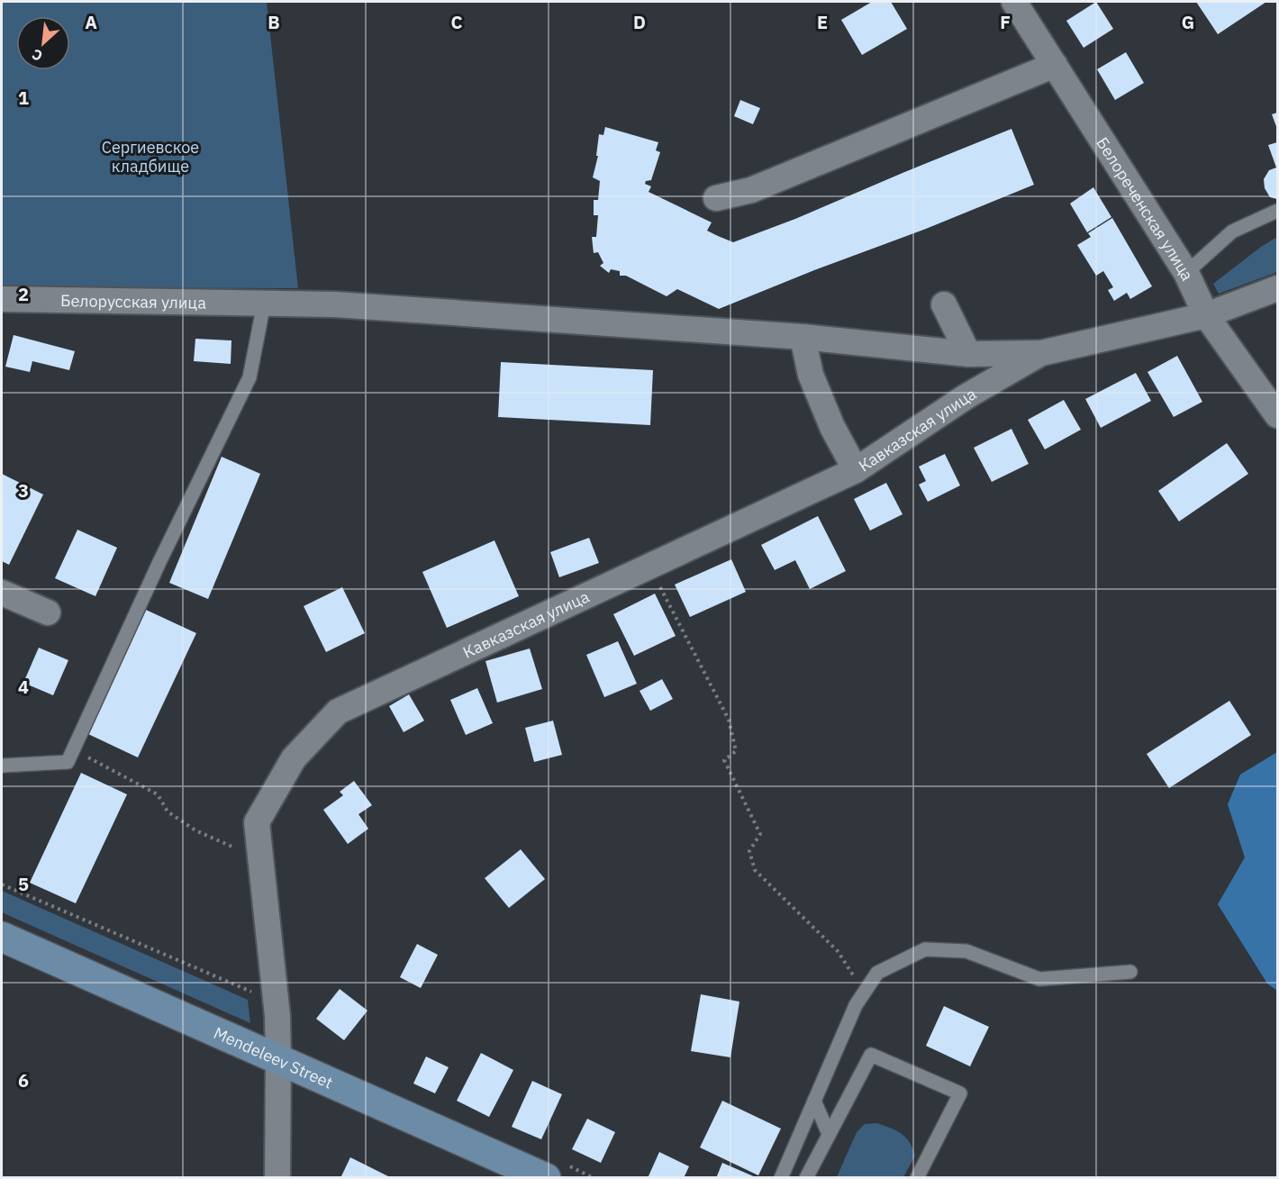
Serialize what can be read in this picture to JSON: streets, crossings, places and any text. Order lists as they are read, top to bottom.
{
  "streets": {
    "main road": ["Mendeleev Street"],
    "street": ["Белореченская улица", "Белорусская улица", "Кавказская улица"]
  },
  "crossings": [
    ["Белореченская улица", "Кавказская улица"],
    ["Белорусская улица", "Кавказская улица"],
    ["Кавказская улица", "Mendeleev Street"]
  ],
  "parks": ["Сергиевское кладбище"],
  "north": "bottom left",
  "grid": {
    "columns": [
      "A",
      "B",
      "C",
      "D",
      "E",
      "F",
      "G"
    ],
    "rows": [
      "1",
      "2",
      "3",
      "4",
      "5",
      "6"
    ]
  }
}
